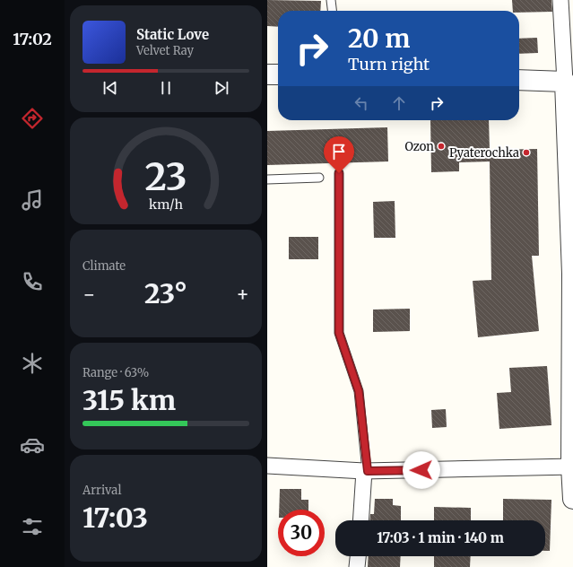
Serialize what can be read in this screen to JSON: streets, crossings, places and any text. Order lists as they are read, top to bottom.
{
  "places": ["Ozon", "Pyaterochka"],
  "page": {
    "tabs": "17:02",
    "turn": ["20 m", "Turn right"],
    "song": ["Static Love", "Velvet Ray"],
    "tile": [
      "Climate",
      ["Range · 63%", "315 km"],
      ["Arrival", "17:03"]
    ],
    "heat": ["−", "23°", "+"],
    "limit": "30",
    "trip": "17:03 · 1 min · 140 m",
    "gauge": ["23", "km/h"]
  }
}
